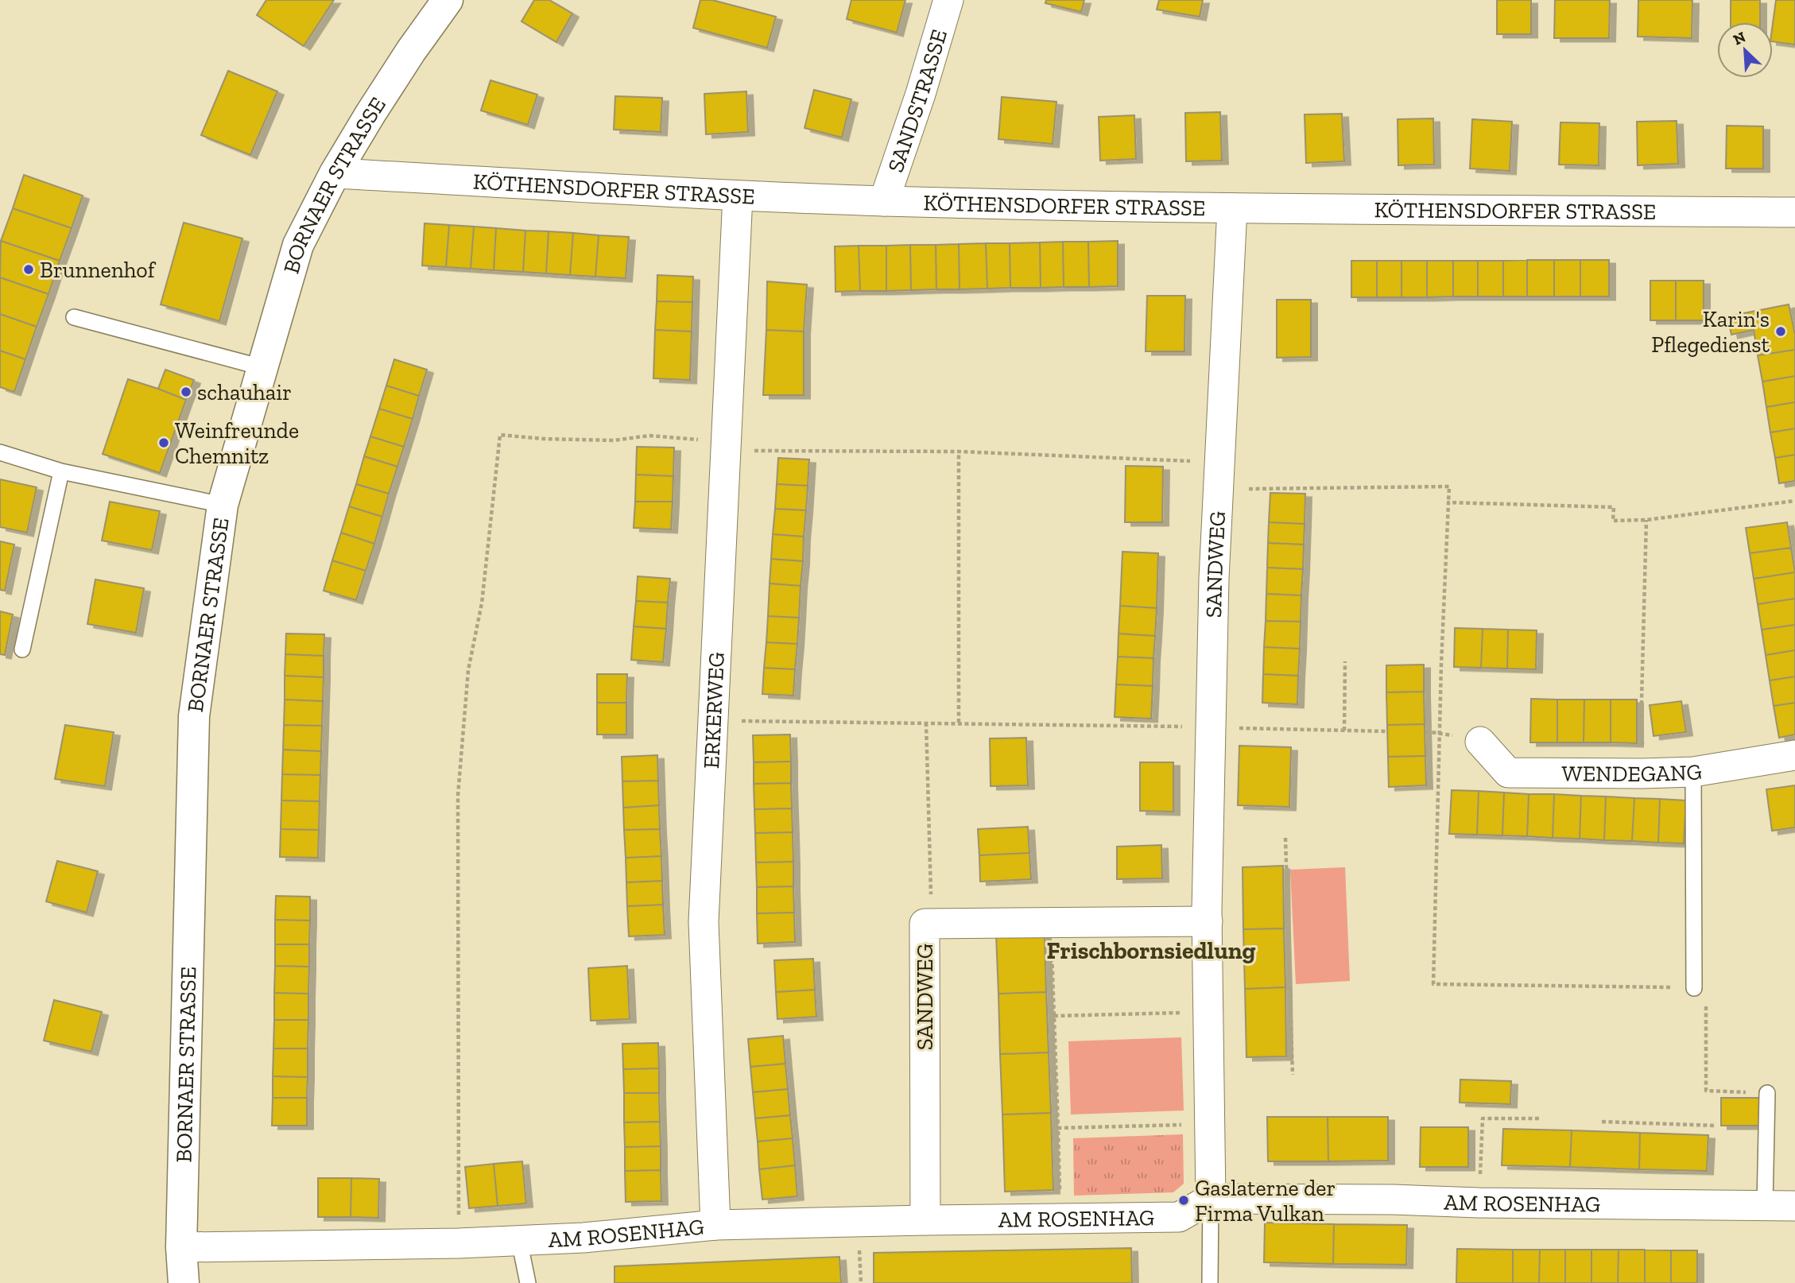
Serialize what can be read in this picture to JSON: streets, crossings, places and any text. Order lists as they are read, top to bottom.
{
  "streets": {
    "main road": ["BORNAER STRASSE"],
    "street": [
      "SANDSTRASSE",
      "KÖTHENSDORFER STRASSE",
      "SANDWEG",
      "ERKERWEG",
      "WENDEGANG",
      "AM ROSENHAG"
    ]
  },
  "crossings": [
    ["SANDSTRASSE", "KÖTHENSDORFER STRASSE"],
    ["BORNAER STRASSE", "KÖTHENSDORFER STRASSE"],
    ["BORNAER STRASSE", "AM ROSENHAG"],
    ["KÖTHENSDORFER STRASSE", "SANDWEG"],
    ["KÖTHENSDORFER STRASSE", "ERKERWEG"],
    ["SANDWEG", "AM ROSENHAG"],
    ["ERKERWEG", "AM ROSENHAG"]
  ],
  "districts": ["Frischbornsiedlung"],
  "places": [
    "Brunnenhof",
    "Karin's Pflegedienst",
    "schauhair",
    "Weinfreunde Chemnitz",
    "Gaslaterne der Firma Vulkan"
  ],
  "north": "top left"
}
